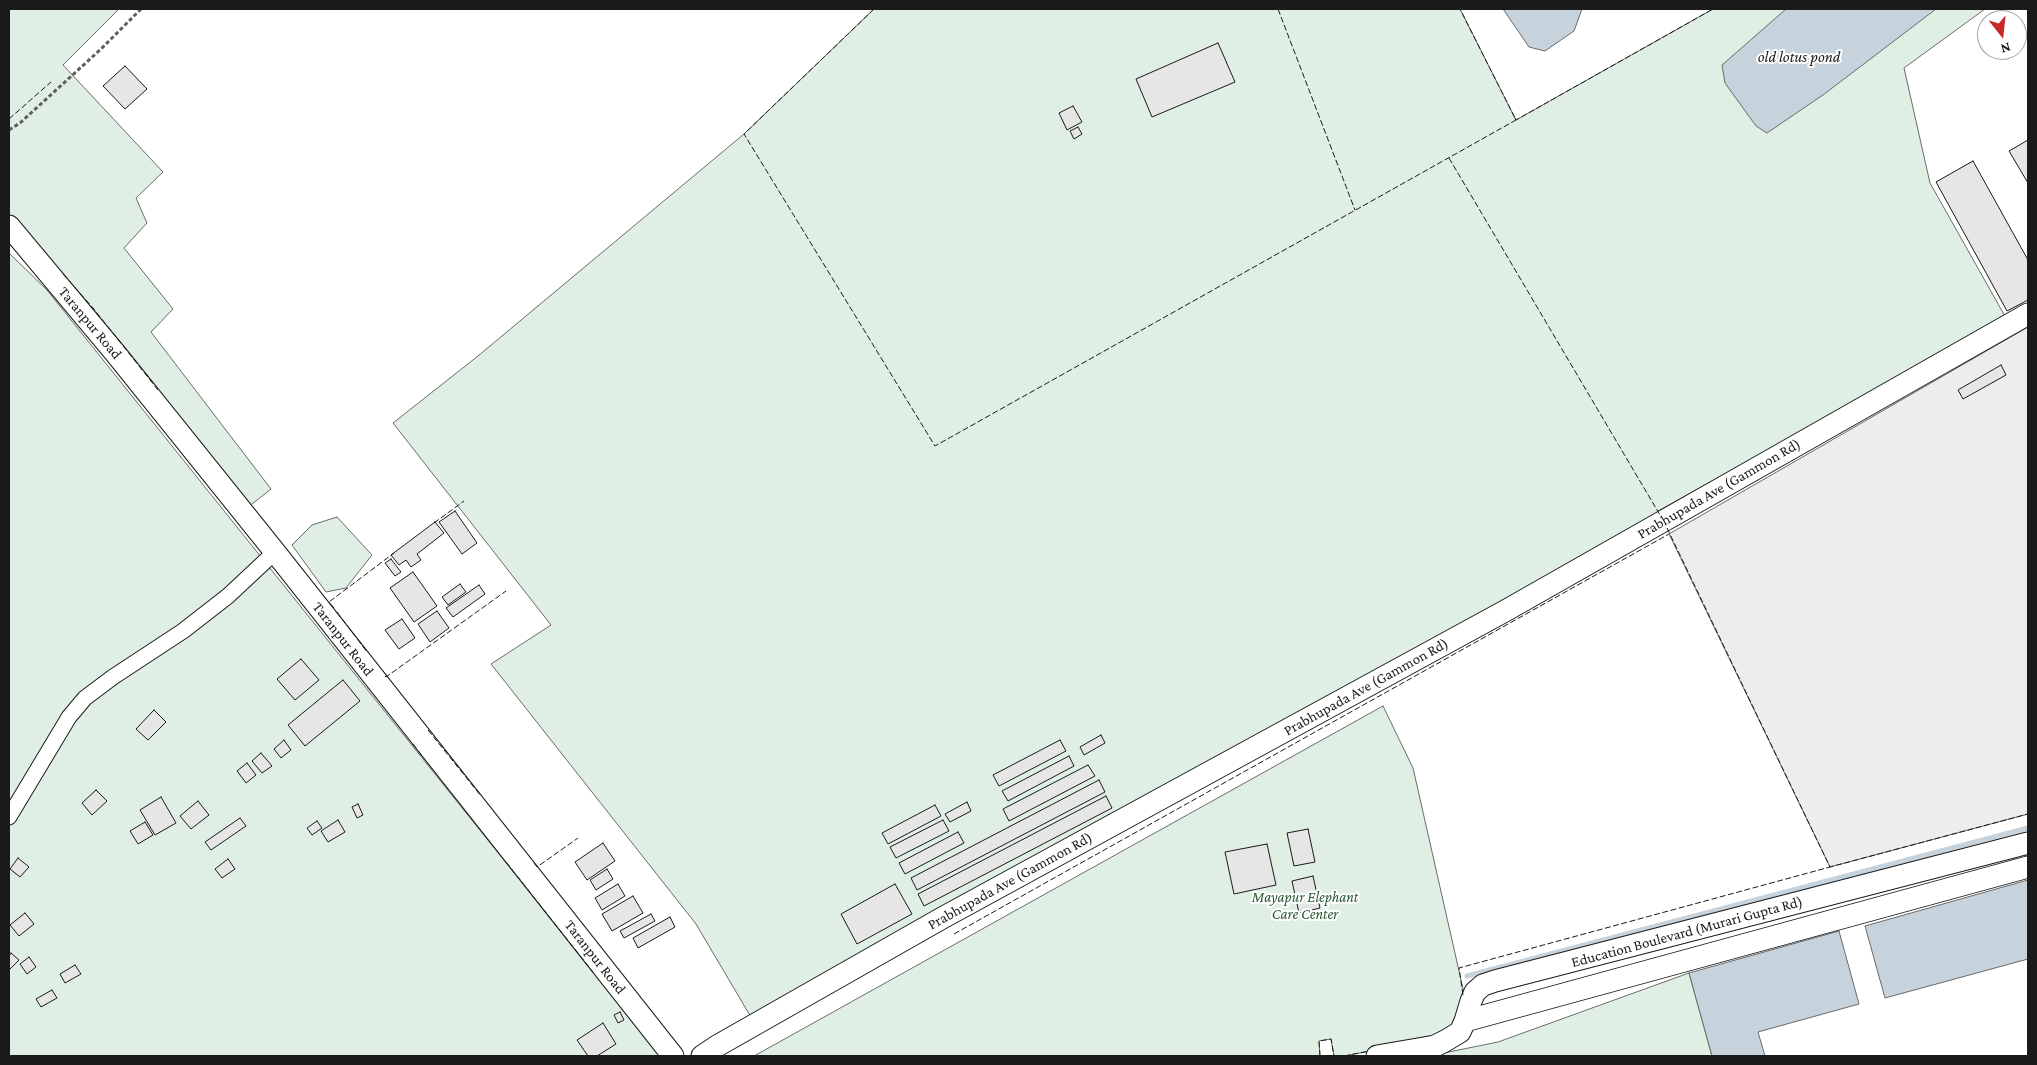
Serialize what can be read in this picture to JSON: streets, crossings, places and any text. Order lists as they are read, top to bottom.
{
  "streets": {
    "street": ["Taranpur Road", "Prabhupada Ave (Gammon Rd)", "Education Boulevard (Murari Gupta Rd)"]
  },
  "water": ["old lotus pond"],
  "parks": ["Mayapur Elephant Care Center"],
  "north": "bottom"
}
